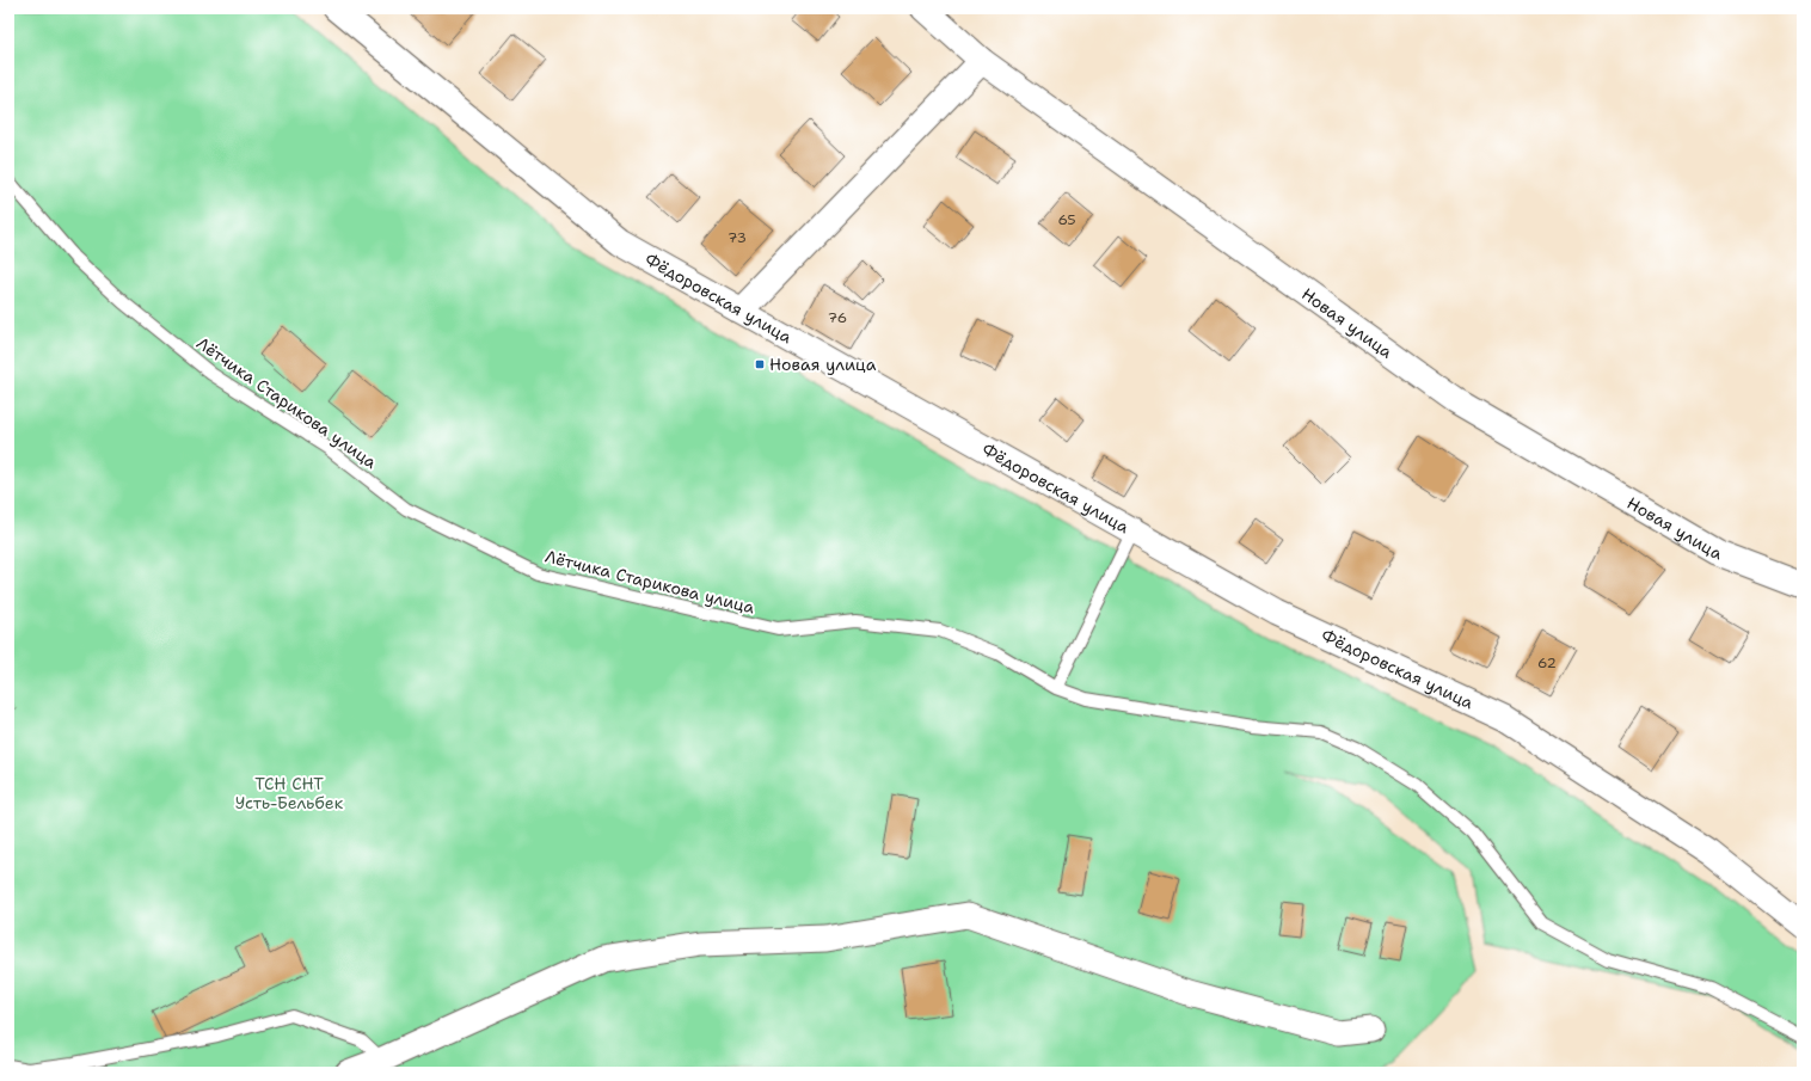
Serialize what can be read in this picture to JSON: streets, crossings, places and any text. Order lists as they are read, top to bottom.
{
  "streets": {
    "street": ["Фёдоровская улица", "Новая улица"],
    "lane": ["Лётчика Старикова улица"]
  },
  "parks": ["ТСН СНТ Усть-Бельбек"],
  "places": {
    "transit": ["Новая улица"]
  },
  "house_numbers": [
    "65",
    "73",
    "76",
    "62"
  ]
}
